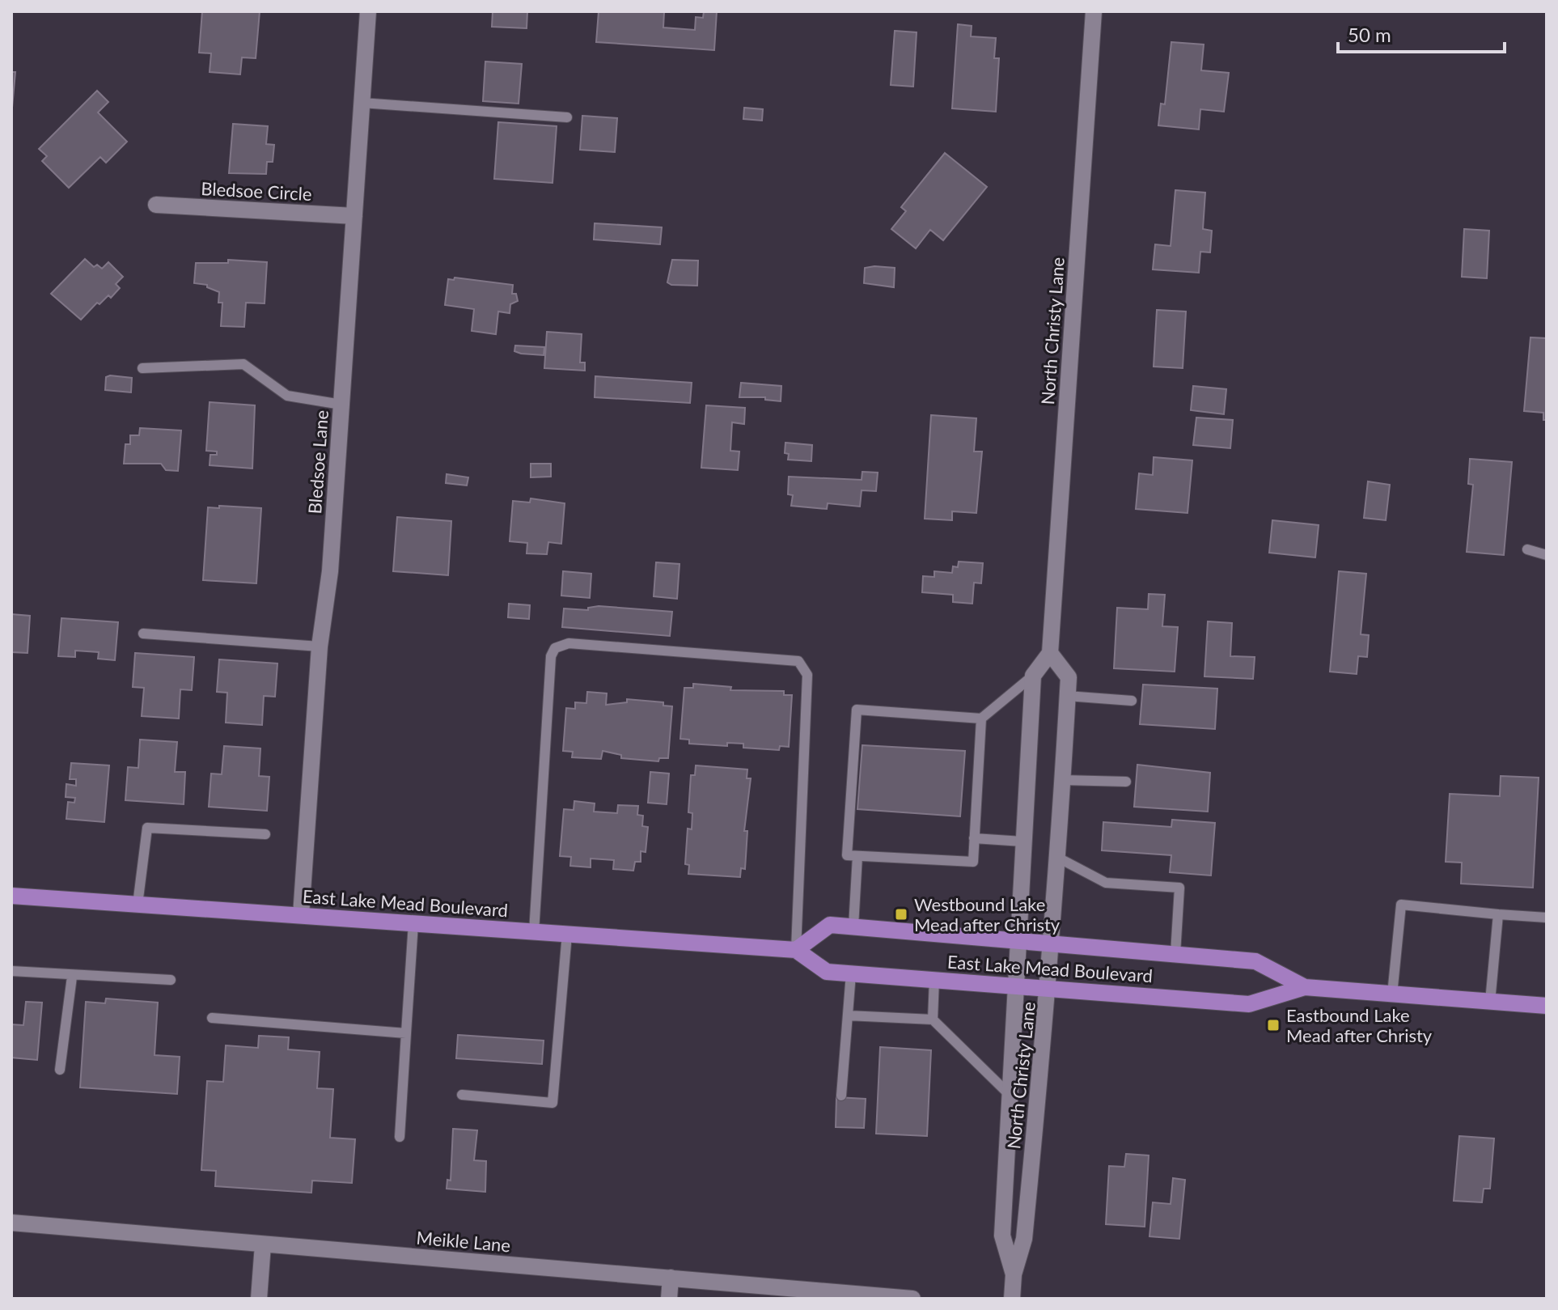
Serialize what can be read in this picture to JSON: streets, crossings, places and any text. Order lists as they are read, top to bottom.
{
  "streets": {
    "main road": ["East Lake Mead Boulevard"],
    "street": [
      "Bledsoe Circle",
      "North Christy Lane",
      "Bledsoe Lane",
      "Meikle Lane"
    ]
  },
  "crossings": [
    ["Bledsoe Circle", "Bledsoe Lane"],
    ["North Christy Lane", "East Lake Mead Boulevard"],
    ["Bledsoe Lane", "East Lake Mead Boulevard"]
  ],
  "places": {
    "transit": ["Westbound Lake Mead after Christy", "Eastbound Lake Mead after Christy"]
  },
  "scale_bar": "50 m"
}
